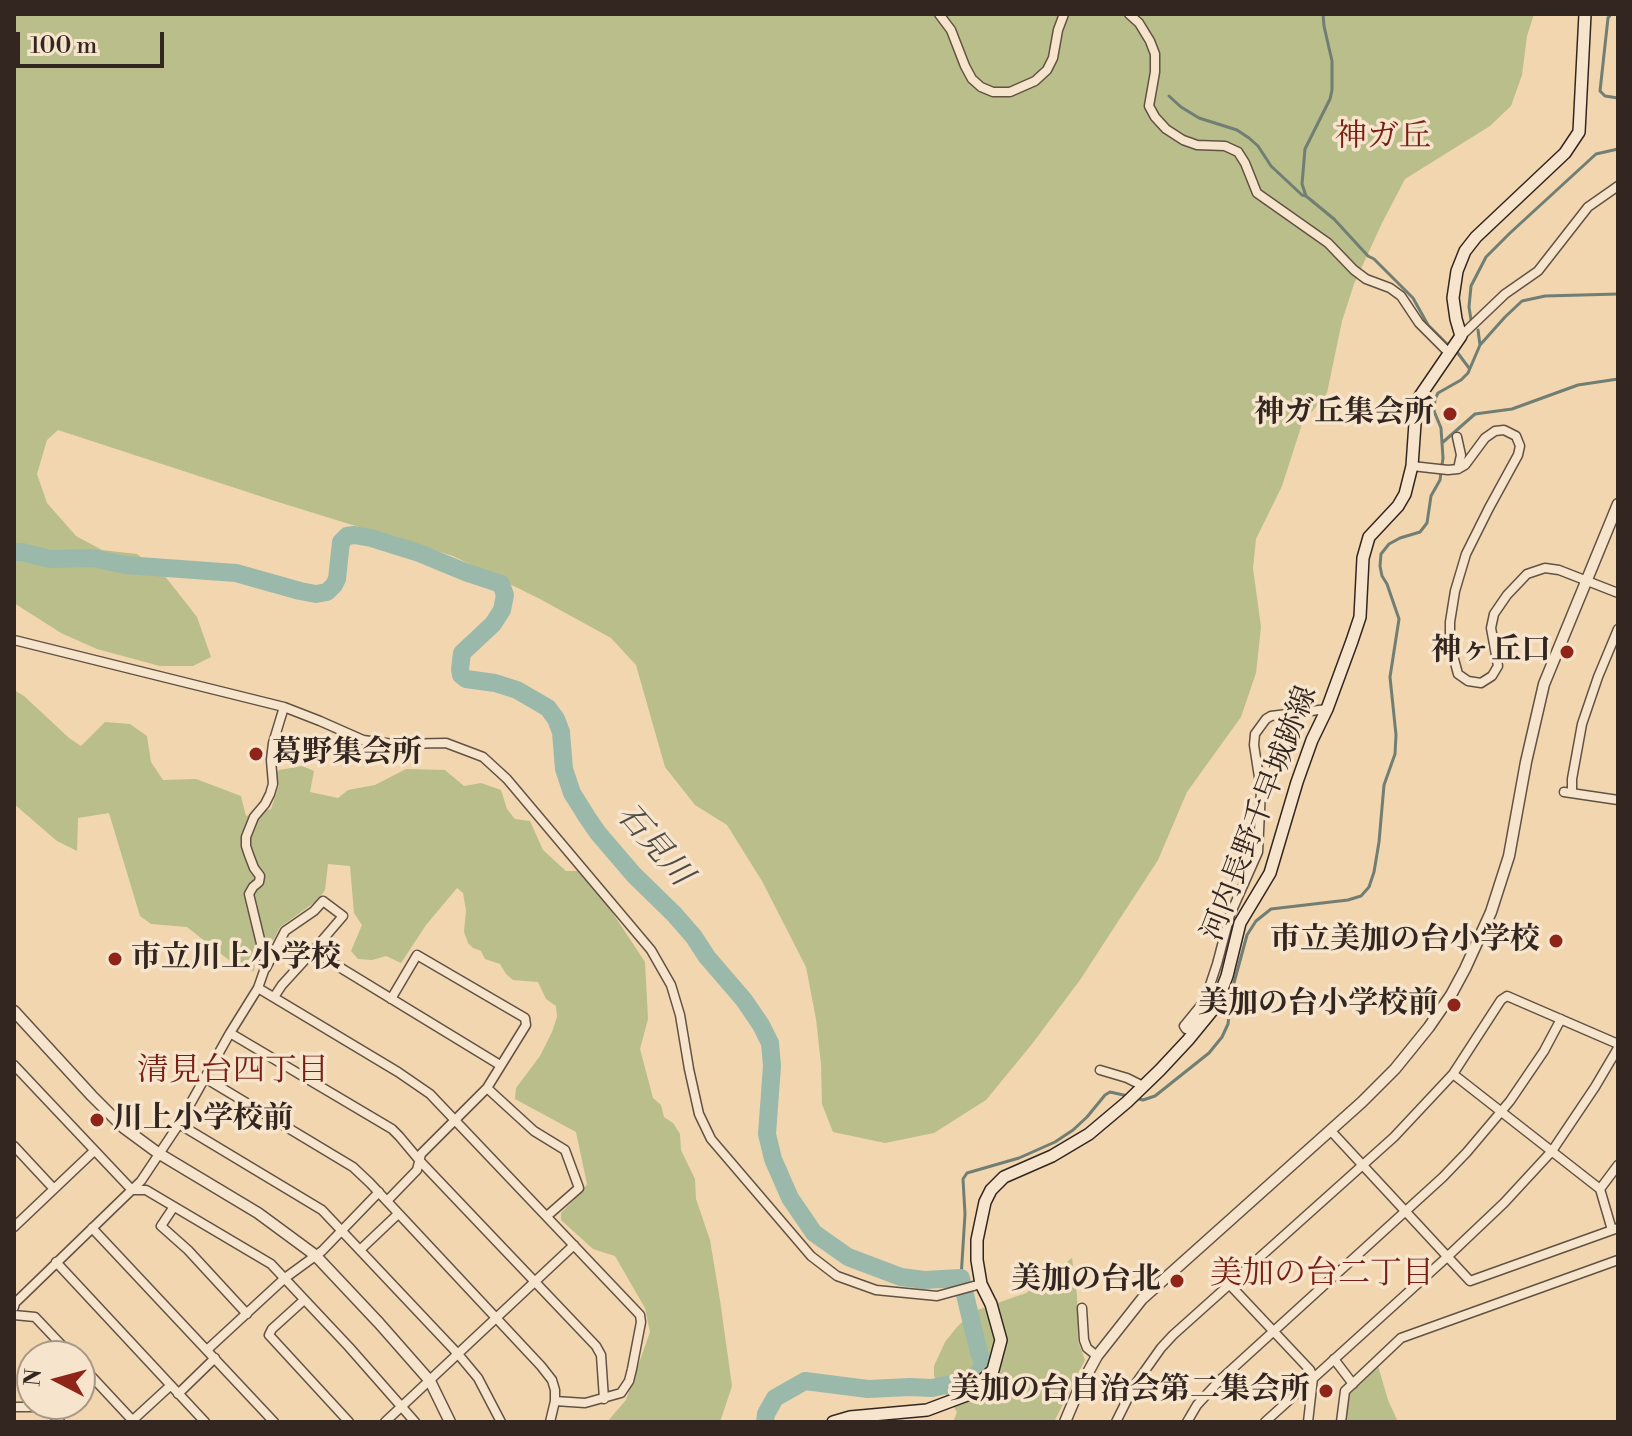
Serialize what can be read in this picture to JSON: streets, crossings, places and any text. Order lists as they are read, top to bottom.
{
  "streets": {
    "main road": ["河内長野千早城跡線"]
  },
  "districts": ["神ガ丘", "清見台四丁目", "美加の台二丁目"],
  "water": ["石見川"],
  "places": [
    "神ガ丘集会所",
    "神ヶ丘口",
    "葛野集会所",
    "市立美加の台小学校",
    "市立川上小学校",
    "美加の台小学校前",
    "川上小学校前",
    "美加の台北",
    "美加の台自治会第二集会所"
  ],
  "scale_bar": "100 m",
  "north": "left"
}
